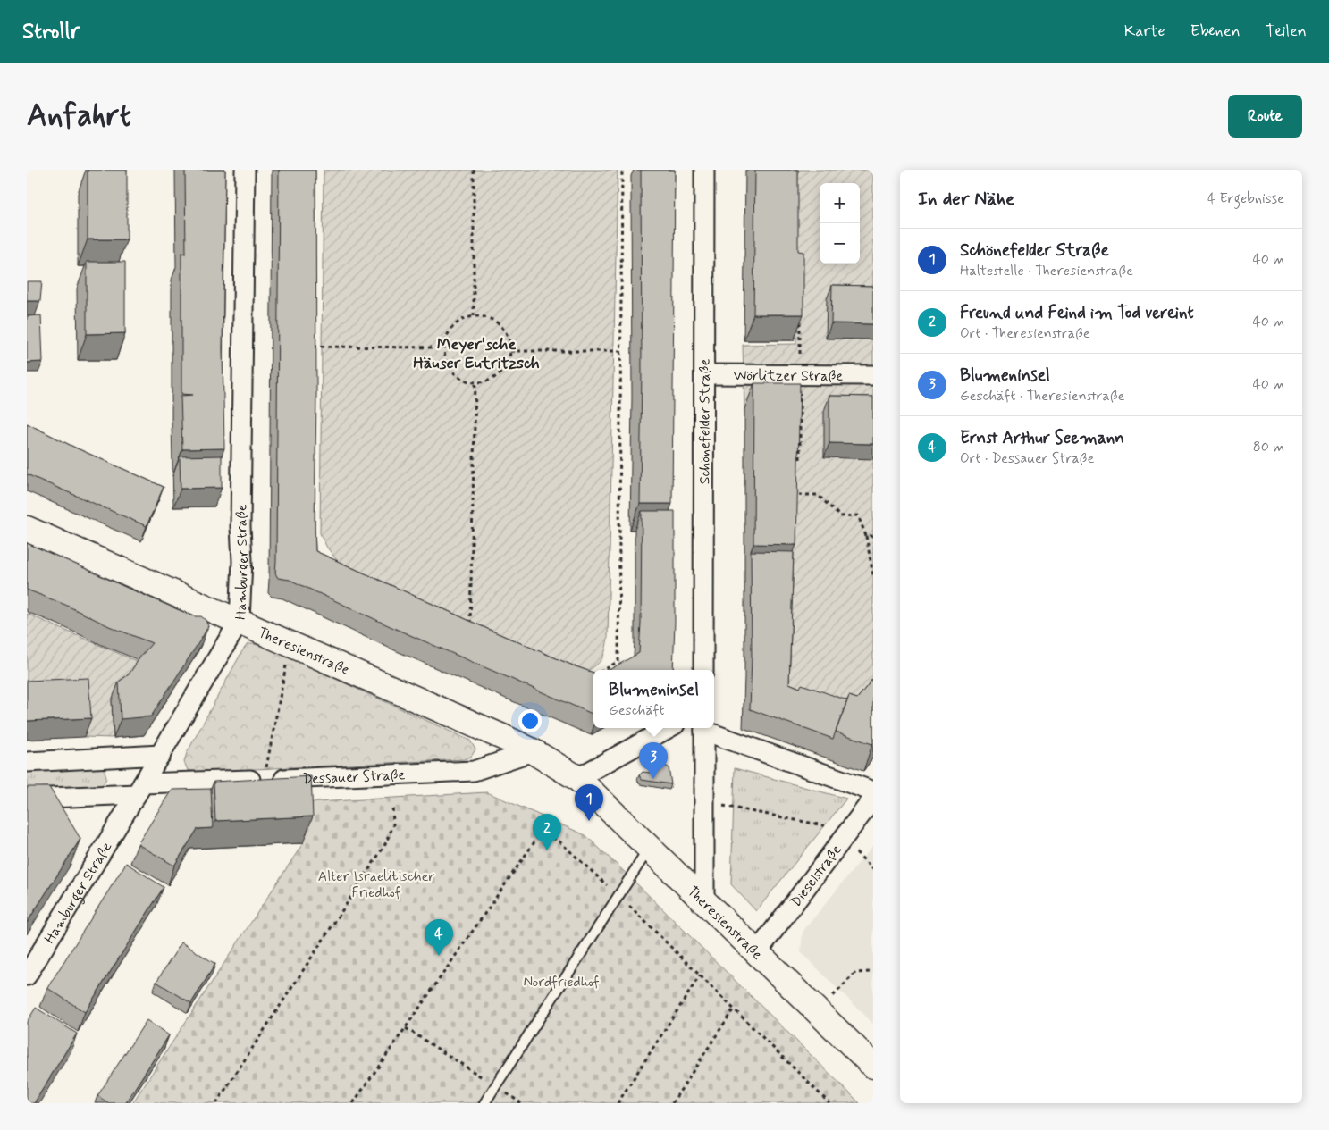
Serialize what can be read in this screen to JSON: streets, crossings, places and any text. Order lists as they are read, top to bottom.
{
  "streets": {
    "main road": ["Theresienstraße"],
    "street": [
      "Wörlitzer Straße",
      "Schönefelder Straße",
      "Hamburger Straße",
      "Dessauer Straße",
      "Dieselstraße"
    ]
  },
  "crossings": [
    ["Wörlitzer Straße", "Schönefelder Straße"],
    ["Hamburger Straße", "Theresienstraße"],
    ["Hamburger Straße", "Dessauer Straße"],
    ["Theresienstraße", "Dessauer Straße"],
    ["Theresienstraße", "Dieselstraße"]
  ],
  "districts": ["Meyer'sche Häuser Eutritzsch"],
  "parks": ["Alter Israelitischer Friedhof", "Nordfriedhof"],
  "page": {
    "header": "Strollr",
    "nav": ["Karte", "Ebenen", "Teilen"],
    "buttons": "Route",
    "title": "Anfahrt",
    "heading": ["In der Nähe", "4 Ergebnisse"],
    "map_buttons": ["+", "−"],
    "list": [
      {
        "mark": "1",
        "name": "Schönefelder Straße",
        "note": "Haltestelle · Theresienstraße",
        "value": "40 m"
      },
      {
        "mark": "2",
        "name": "Freund und Feind im Tod vereint",
        "note": "Ort · Theresienstraße",
        "value": "40 m"
      },
      {
        "mark": "3",
        "name": "Blumeninsel",
        "note": "Geschäft · Theresienstraße",
        "value": "40 m"
      },
      {
        "mark": "4",
        "name": "Ernst Arthur Seemann",
        "note": "Ort · Dessauer Straße",
        "value": "80 m"
      }
    ],
    "popup": ["Blumeninsel", "Geschäft"],
    "pins": [
      "3",
      "1",
      "2",
      "4"
    ]
  }
}
